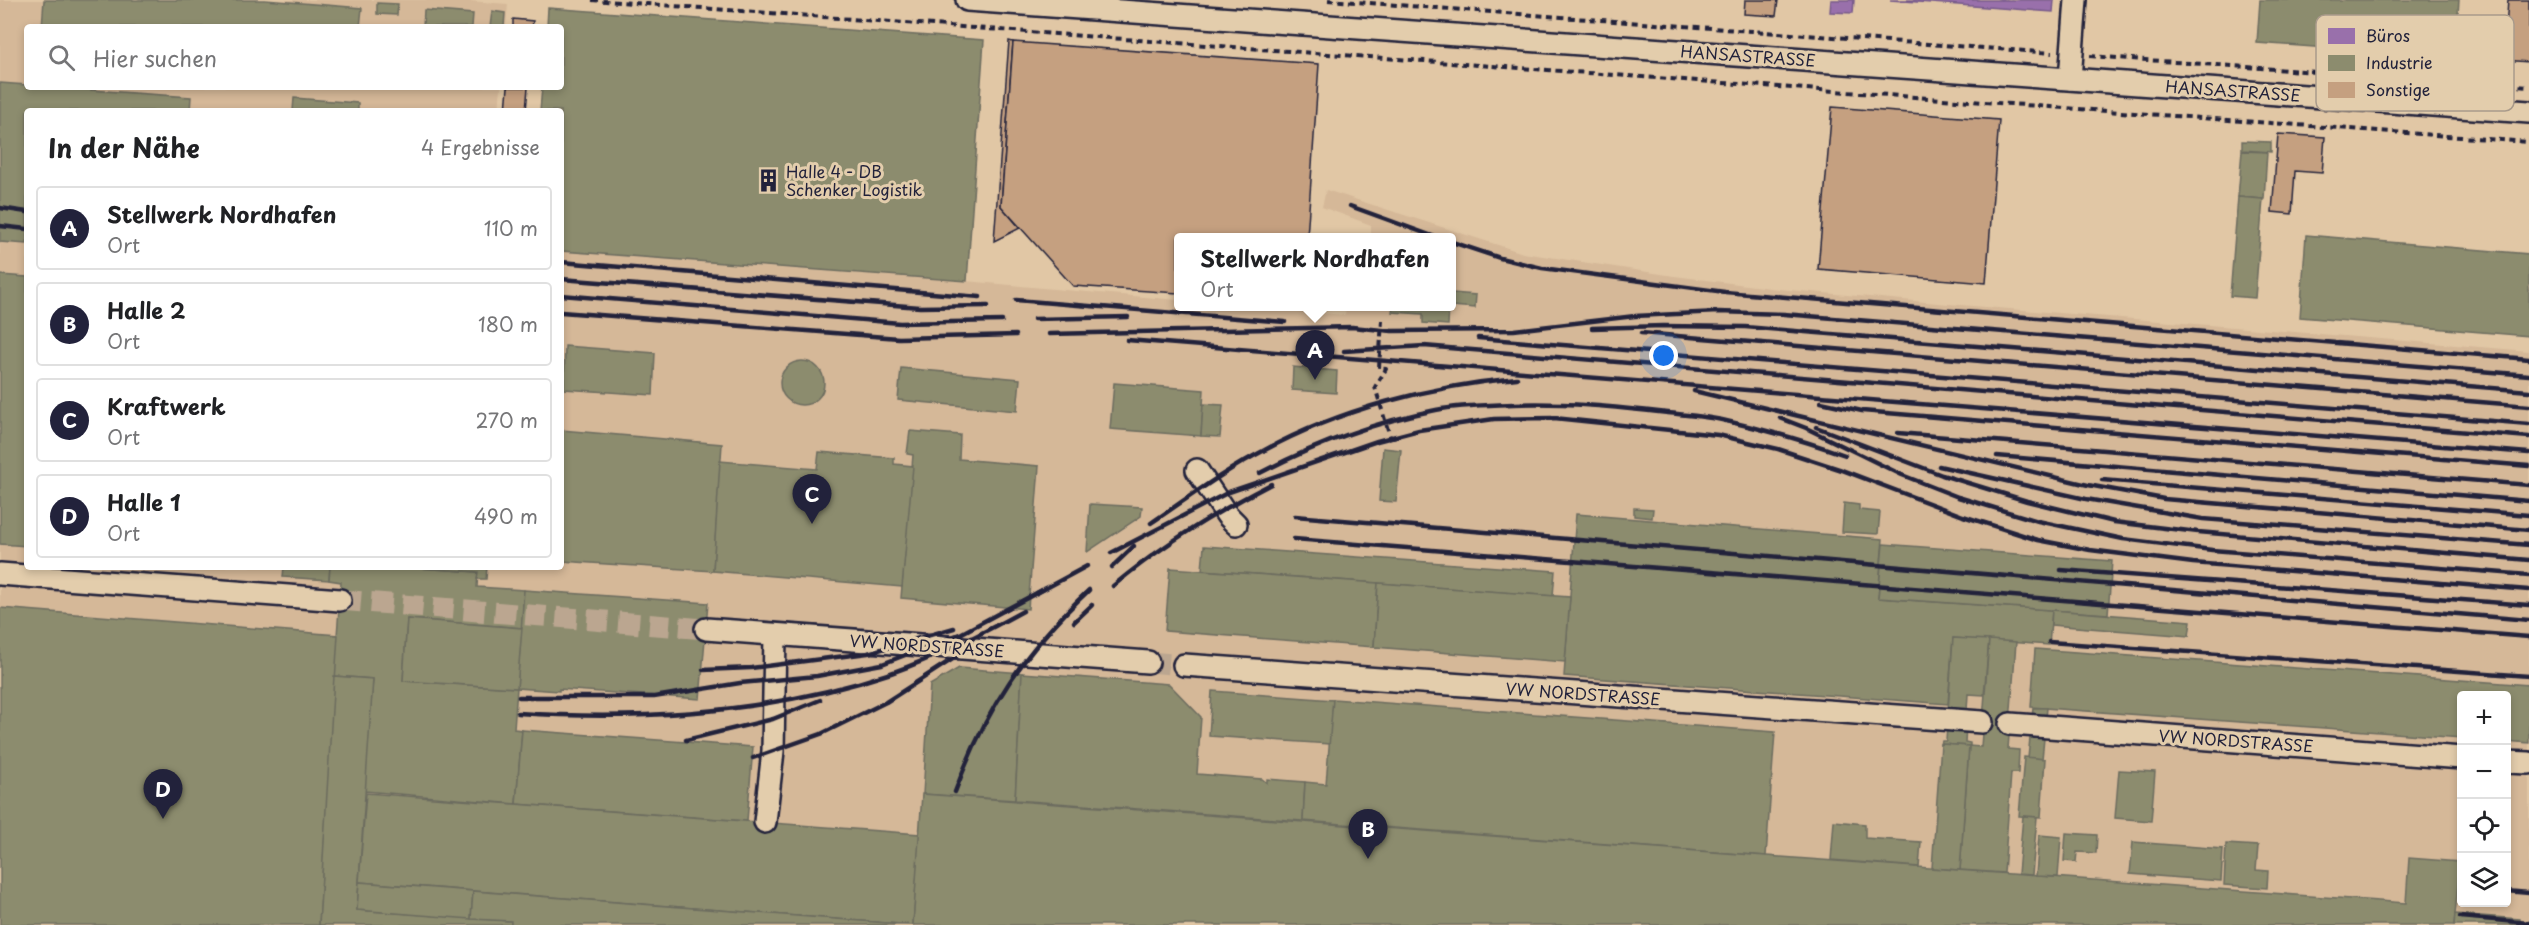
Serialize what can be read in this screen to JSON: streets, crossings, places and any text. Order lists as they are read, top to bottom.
{
  "streets": {
    "street": ["HANSASTRASSE", "VW NORDSTRASSE"]
  },
  "places": {
    "building": ["Halle 4 - DB Schenker Logistik"]
  },
  "legend": ["Büros", "Industrie", "Sonstige"],
  "page": {
    "search": "Hier suchen",
    "heading": ["In der Nähe", "4 Ergebnisse"],
    "list": [
      {
        "mark": "A",
        "name": "Stellwerk Nordhafen",
        "note": "Ort",
        "value": "110 m"
      },
      {
        "mark": "B",
        "name": "Halle 2",
        "note": "Ort",
        "value": "180 m"
      },
      {
        "mark": "C",
        "name": "Kraftwerk",
        "note": "Ort",
        "value": "270 m"
      },
      {
        "mark": "D",
        "name": "Halle 1",
        "note": "Ort",
        "value": "490 m"
      }
    ],
    "popup": ["Stellwerk Nordhafen", "Ort"],
    "pins": [
      "A",
      "C",
      "D",
      "B"
    ],
    "map_buttons": ["+", "−"]
  }
}
